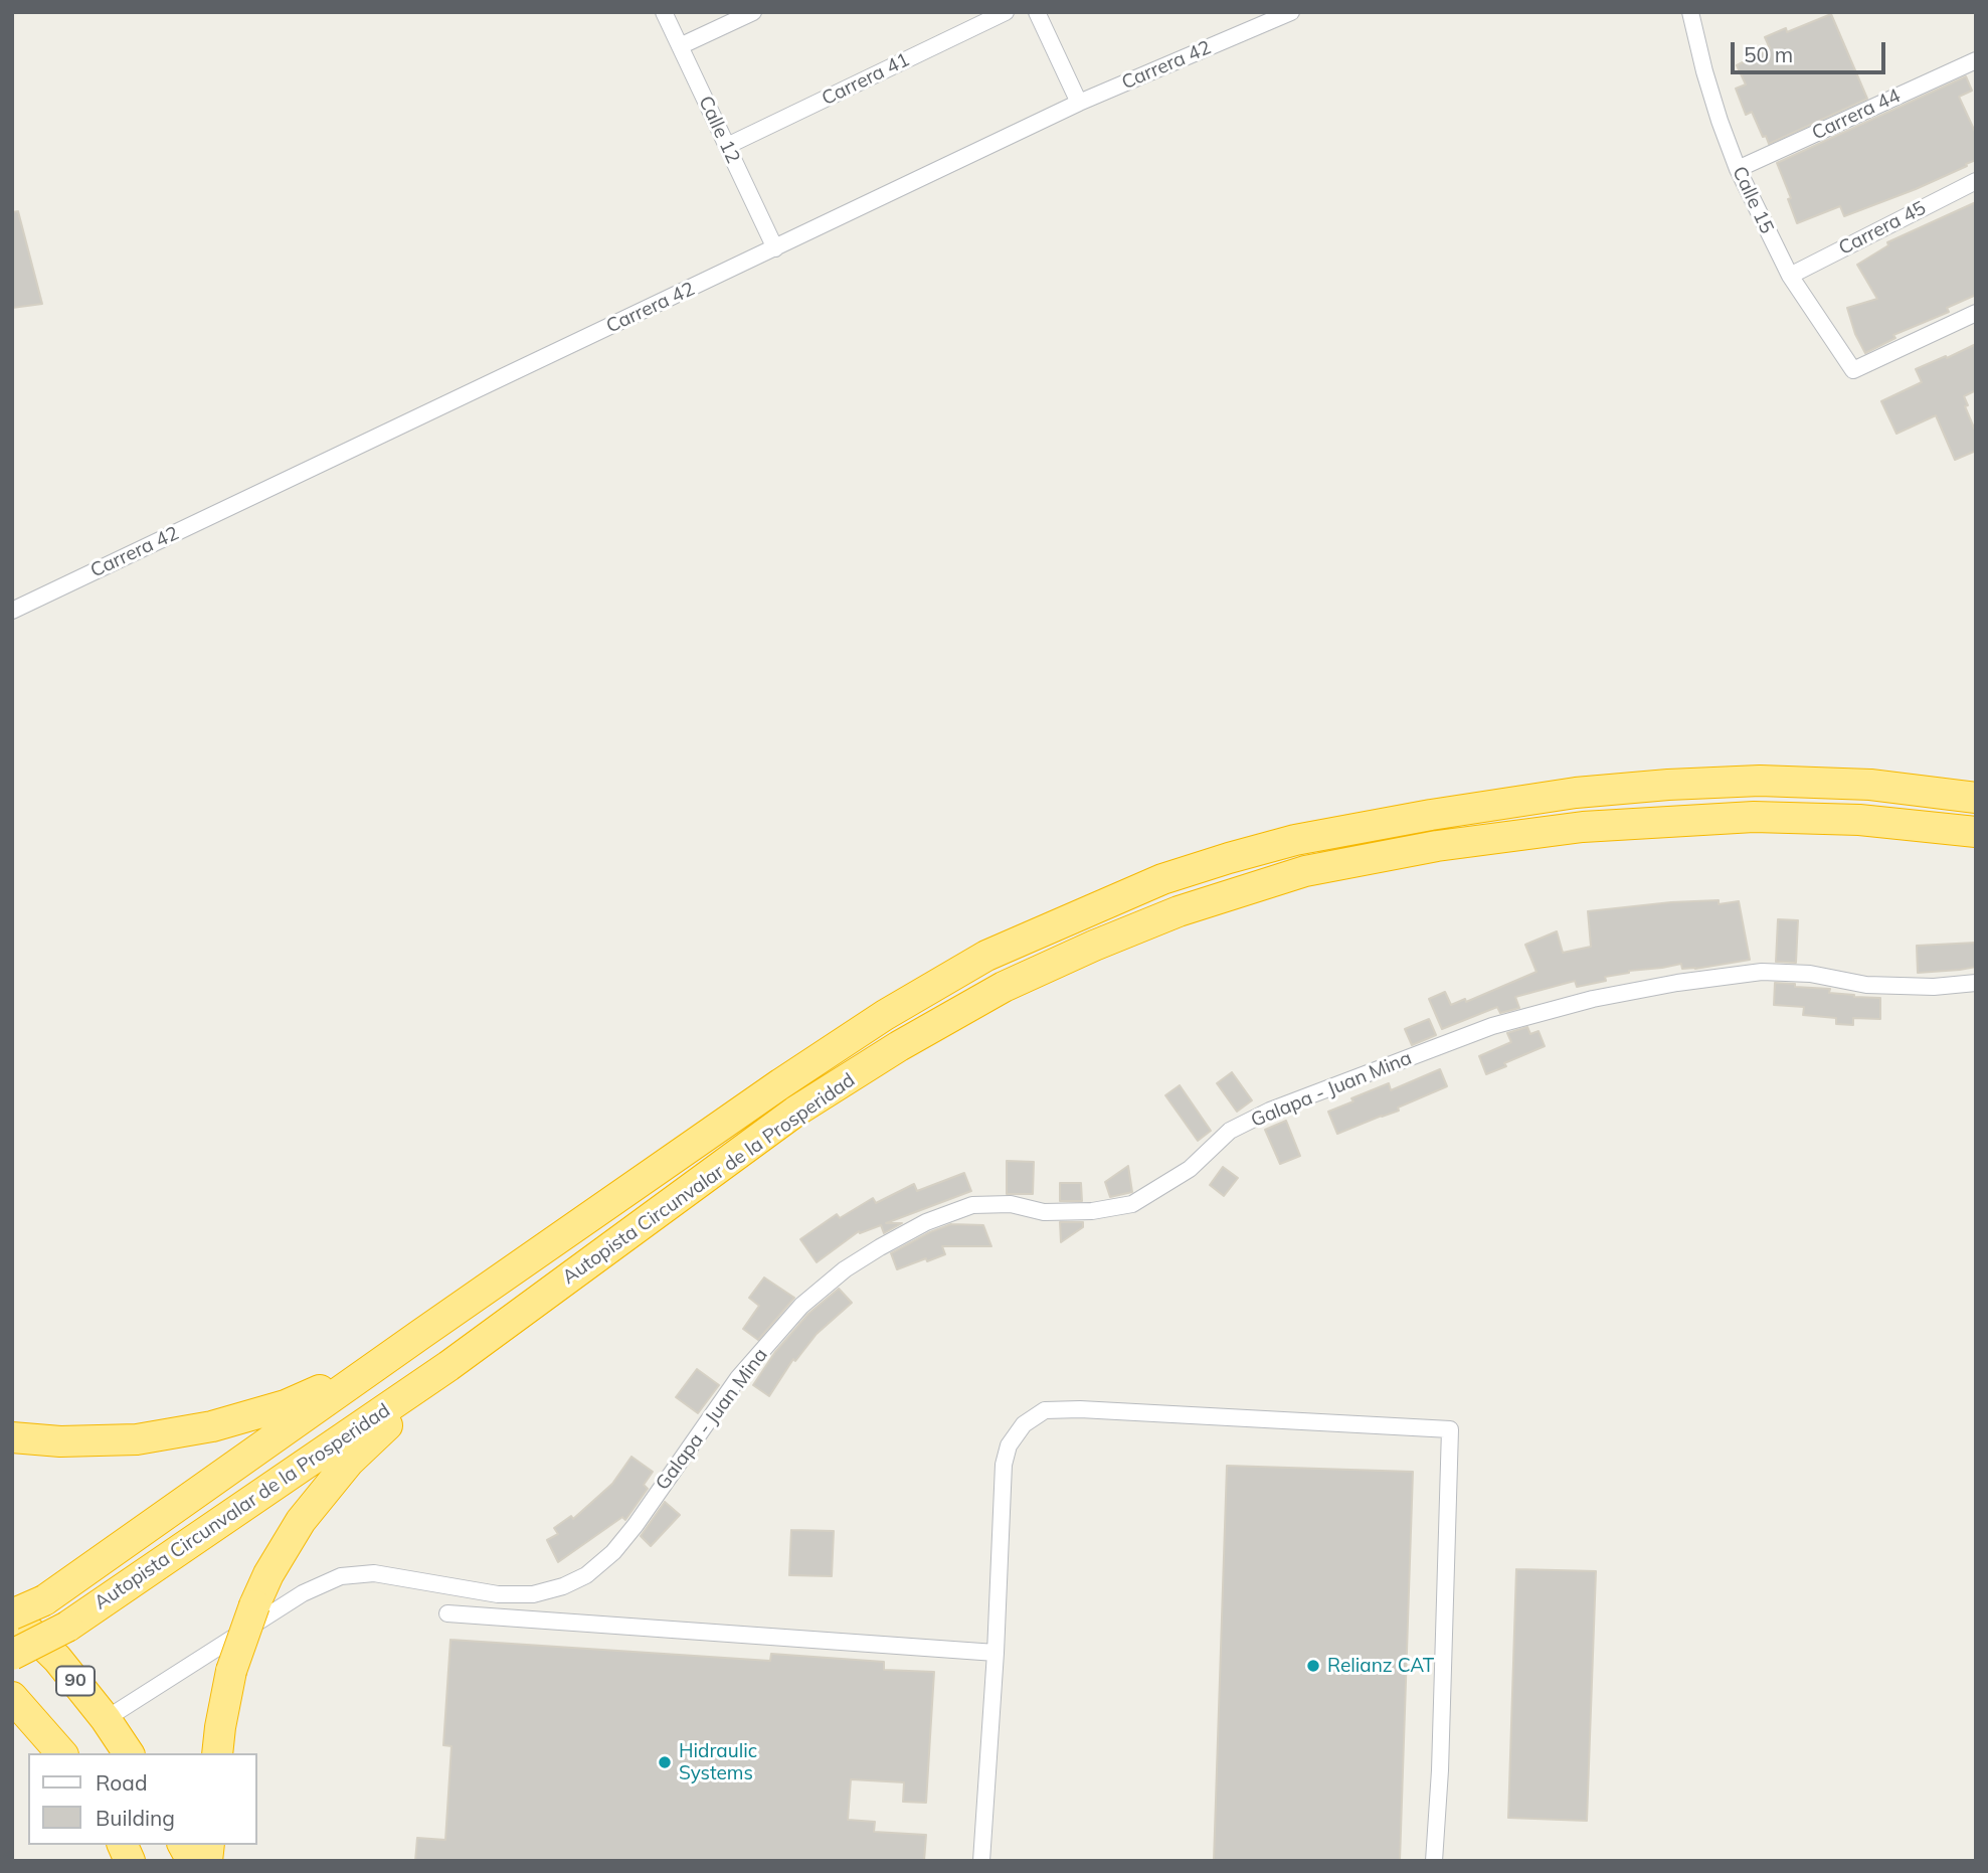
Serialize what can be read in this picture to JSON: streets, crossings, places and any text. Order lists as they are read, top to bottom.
{
  "streets": {
    "highway": ["Autopista Circunvalar de la Prosperidad", "90"],
    "street": [
      "Carrera 42",
      "Carrera 41",
      "Carrera 44",
      "Calle 12",
      "Calle 15",
      "Carrera 45",
      "Galapa - Juan Mina"
    ]
  },
  "crossings": [
    ["Carrera 42", "Calle 12"],
    ["Carrera 41", "Calle 12"],
    ["Carrera 44", "Calle 15"],
    ["Calle 15", "Carrera 45"],
    ["Galapa - Juan Mina", "90"],
    ["Autopista Circunvalar de la Prosperidad", "90"]
  ],
  "places": ["Relianz CAT", "Hidraulic Systems"],
  "legend": ["Road", "Building"],
  "scale_bar": "50 m"
}
